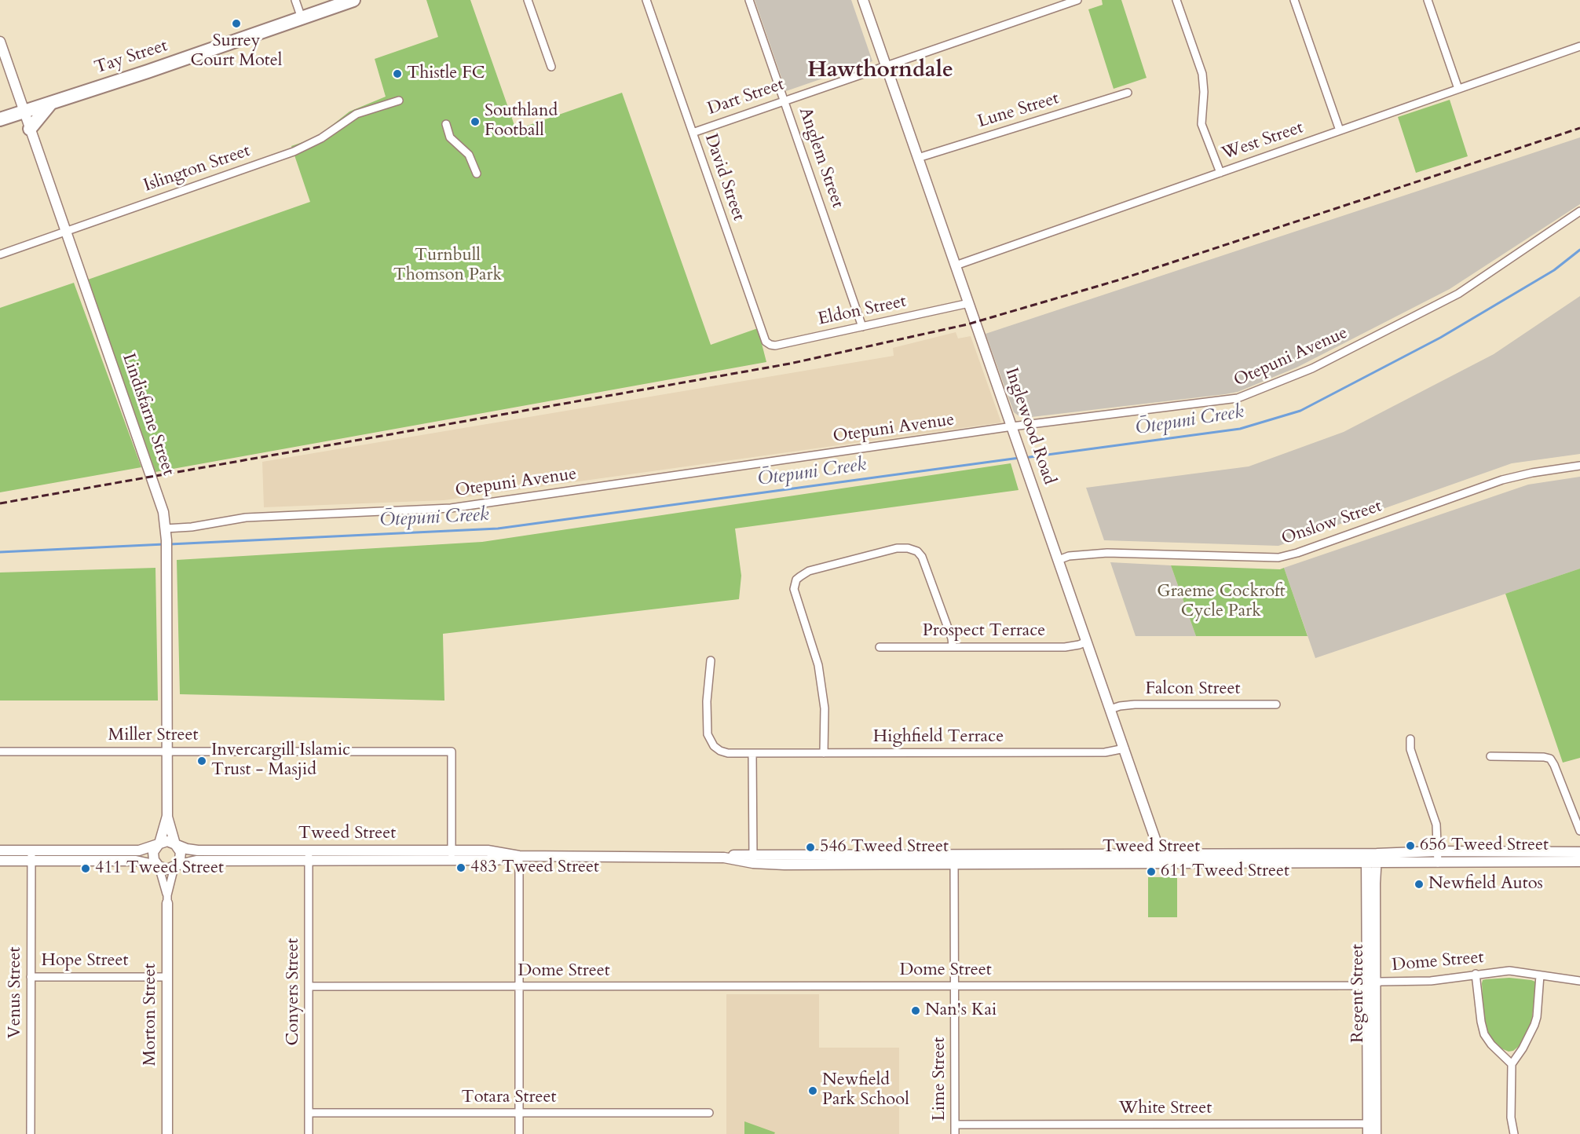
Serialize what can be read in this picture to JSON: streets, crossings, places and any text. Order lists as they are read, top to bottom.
{
  "streets": {
    "highway": ["Tay Street"],
    "street": [
      "Dart Street",
      "Lune Street",
      "West Street",
      "Anglem Street",
      "Islington Street",
      "David Street",
      "Eldon Street",
      "Otepuni Avenue",
      "Lindisfarne Street",
      "Inglewood Road",
      "Onslow Street",
      "Prospect Terrace",
      "Falcon Street",
      "Miller Street",
      "Highfield Terrace",
      "Tweed Street",
      "Hope Street",
      "Dome Street",
      "Conyers Street",
      "Venus Street",
      "Regent Street",
      "Morton Street",
      "Lime Street",
      "Totara Street",
      "White Street"
    ]
  },
  "crossings": [
    ["Tay Street", "Lindisfarne Street"],
    ["Dart Street", "Anglem Street"],
    ["Dart Street", "David Street"],
    ["Dart Street", "Inglewood Road"],
    ["Lune Street", "Inglewood Road"],
    ["West Street", "Inglewood Road"],
    ["Anglem Street", "Eldon Street"],
    ["Islington Street", "Lindisfarne Street"],
    ["David Street", "Eldon Street"],
    ["Eldon Street", "Inglewood Road"],
    ["Otepuni Avenue", "Lindisfarne Street"],
    ["Otepuni Avenue", "Inglewood Road"],
    ["Lindisfarne Street", "Miller Street"],
    ["Lindisfarne Street", "Tweed Street"],
    ["Lindisfarne Street", "Morton Street"],
    ["Inglewood Road", "Onslow Street"],
    ["Inglewood Road", "Prospect Terrace"],
    ["Inglewood Road", "Falcon Street"],
    ["Inglewood Road", "Highfield Terrace"],
    ["Inglewood Road", "Tweed Street"],
    ["Miller Street", "Tweed Street"],
    ["Tweed Street", "Conyers Street"],
    ["Tweed Street", "Regent Street"],
    ["Tweed Street", "Morton Street"],
    ["Tweed Street", "Lime Street"],
    ["Hope Street", "Venus Street"],
    ["Hope Street", "Morton Street"],
    ["Dome Street", "Conyers Street"],
    ["Dome Street", "Regent Street"],
    ["Dome Street", "Lime Street"],
    ["Conyers Street", "Totara Street"],
    ["Regent Street", "White Street"],
    ["Lime Street", "White Street"]
  ],
  "districts": ["Hawthorndale"],
  "water": ["Ōtepuni Creek"],
  "parks": ["Turnbull Thomson Park", "Graeme Cockroft Cycle Park"],
  "places": [
    "Surrey Court Motel",
    "Thistle FC",
    "Southland Football",
    "Invercargill Islamic Trust - Masjid",
    "656 Tweed Street",
    "546 Tweed Street",
    "483 Tweed Street",
    "411 Tweed Street",
    "611 Tweed Street",
    "Newfield Autos",
    "Nan's Kai",
    "Newfield Park School"
  ]
}
